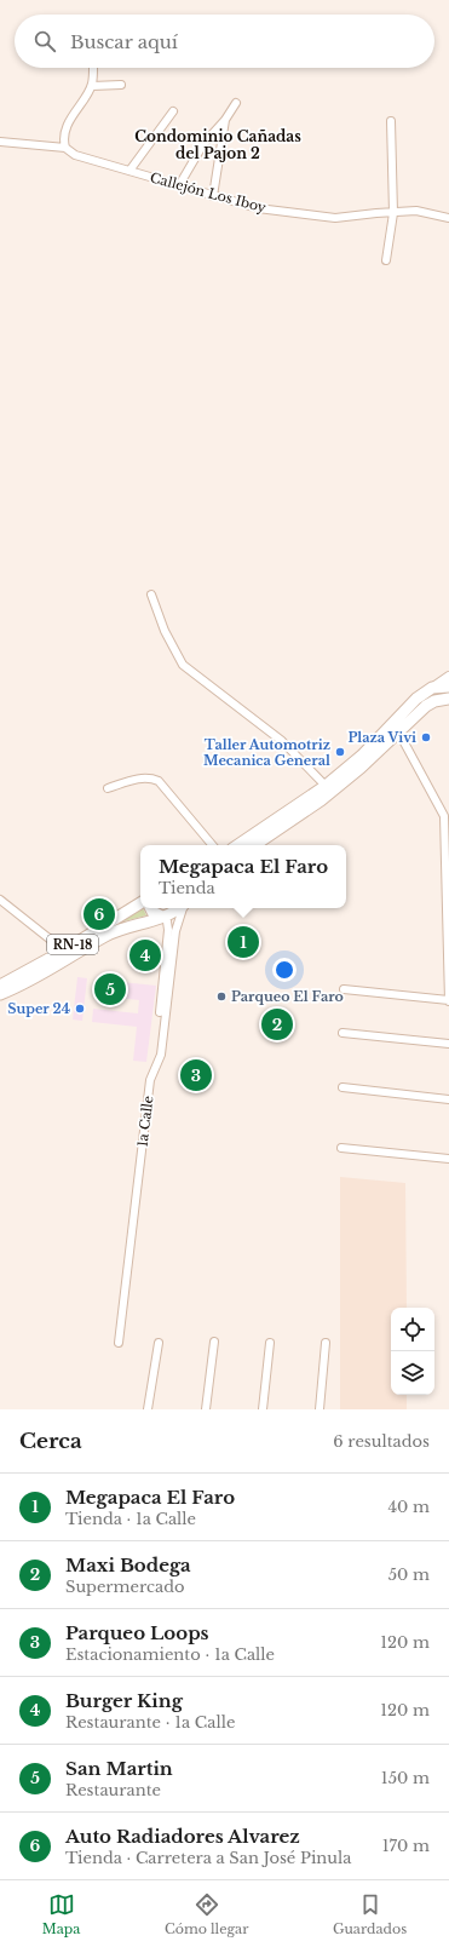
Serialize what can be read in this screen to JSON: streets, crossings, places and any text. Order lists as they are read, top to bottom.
{
  "streets": {
    "main road": ["RN-18"],
    "street": ["Callejón Los Iboy", "1a Calle"]
  },
  "districts": ["Condominio Cañadas del Pajon 2"],
  "places": [
    "Plaza Vivi",
    "Taller Automotriz Mecanica General",
    "Parqueo El Faro",
    "Super 24"
  ],
  "page": {
    "search": "Buscar aquí",
    "popup": ["Megapaca El Faro", "Tienda"],
    "pins": [
      "6",
      "1",
      "4",
      "5",
      "2",
      "3"
    ],
    "heading": ["Cerca", "6 resultados"],
    "list": [
      {
        "mark": "1",
        "name": "Megapaca El Faro",
        "note": "Tienda · 1a Calle",
        "value": "40 m"
      },
      {
        "mark": "2",
        "name": "Maxi Bodega",
        "note": "Supermercado",
        "value": "50 m"
      },
      {
        "mark": "3",
        "name": "Parqueo Loops",
        "note": "Estacionamiento · 1a Calle",
        "value": "120 m"
      },
      {
        "mark": "4",
        "name": "Burger King",
        "note": "Restaurante · 1a Calle",
        "value": "120 m"
      },
      {
        "mark": "5",
        "name": "San Martin",
        "note": "Restaurante",
        "value": "150 m"
      },
      {
        "mark": "6",
        "name": "Auto Radiadores Alvarez",
        "note": "Tienda · Carretera a San José Pinula",
        "value": "170 m"
      }
    ],
    "nav": ["Mapa", "Cómo llegar", "Guardados"]
  }
}
